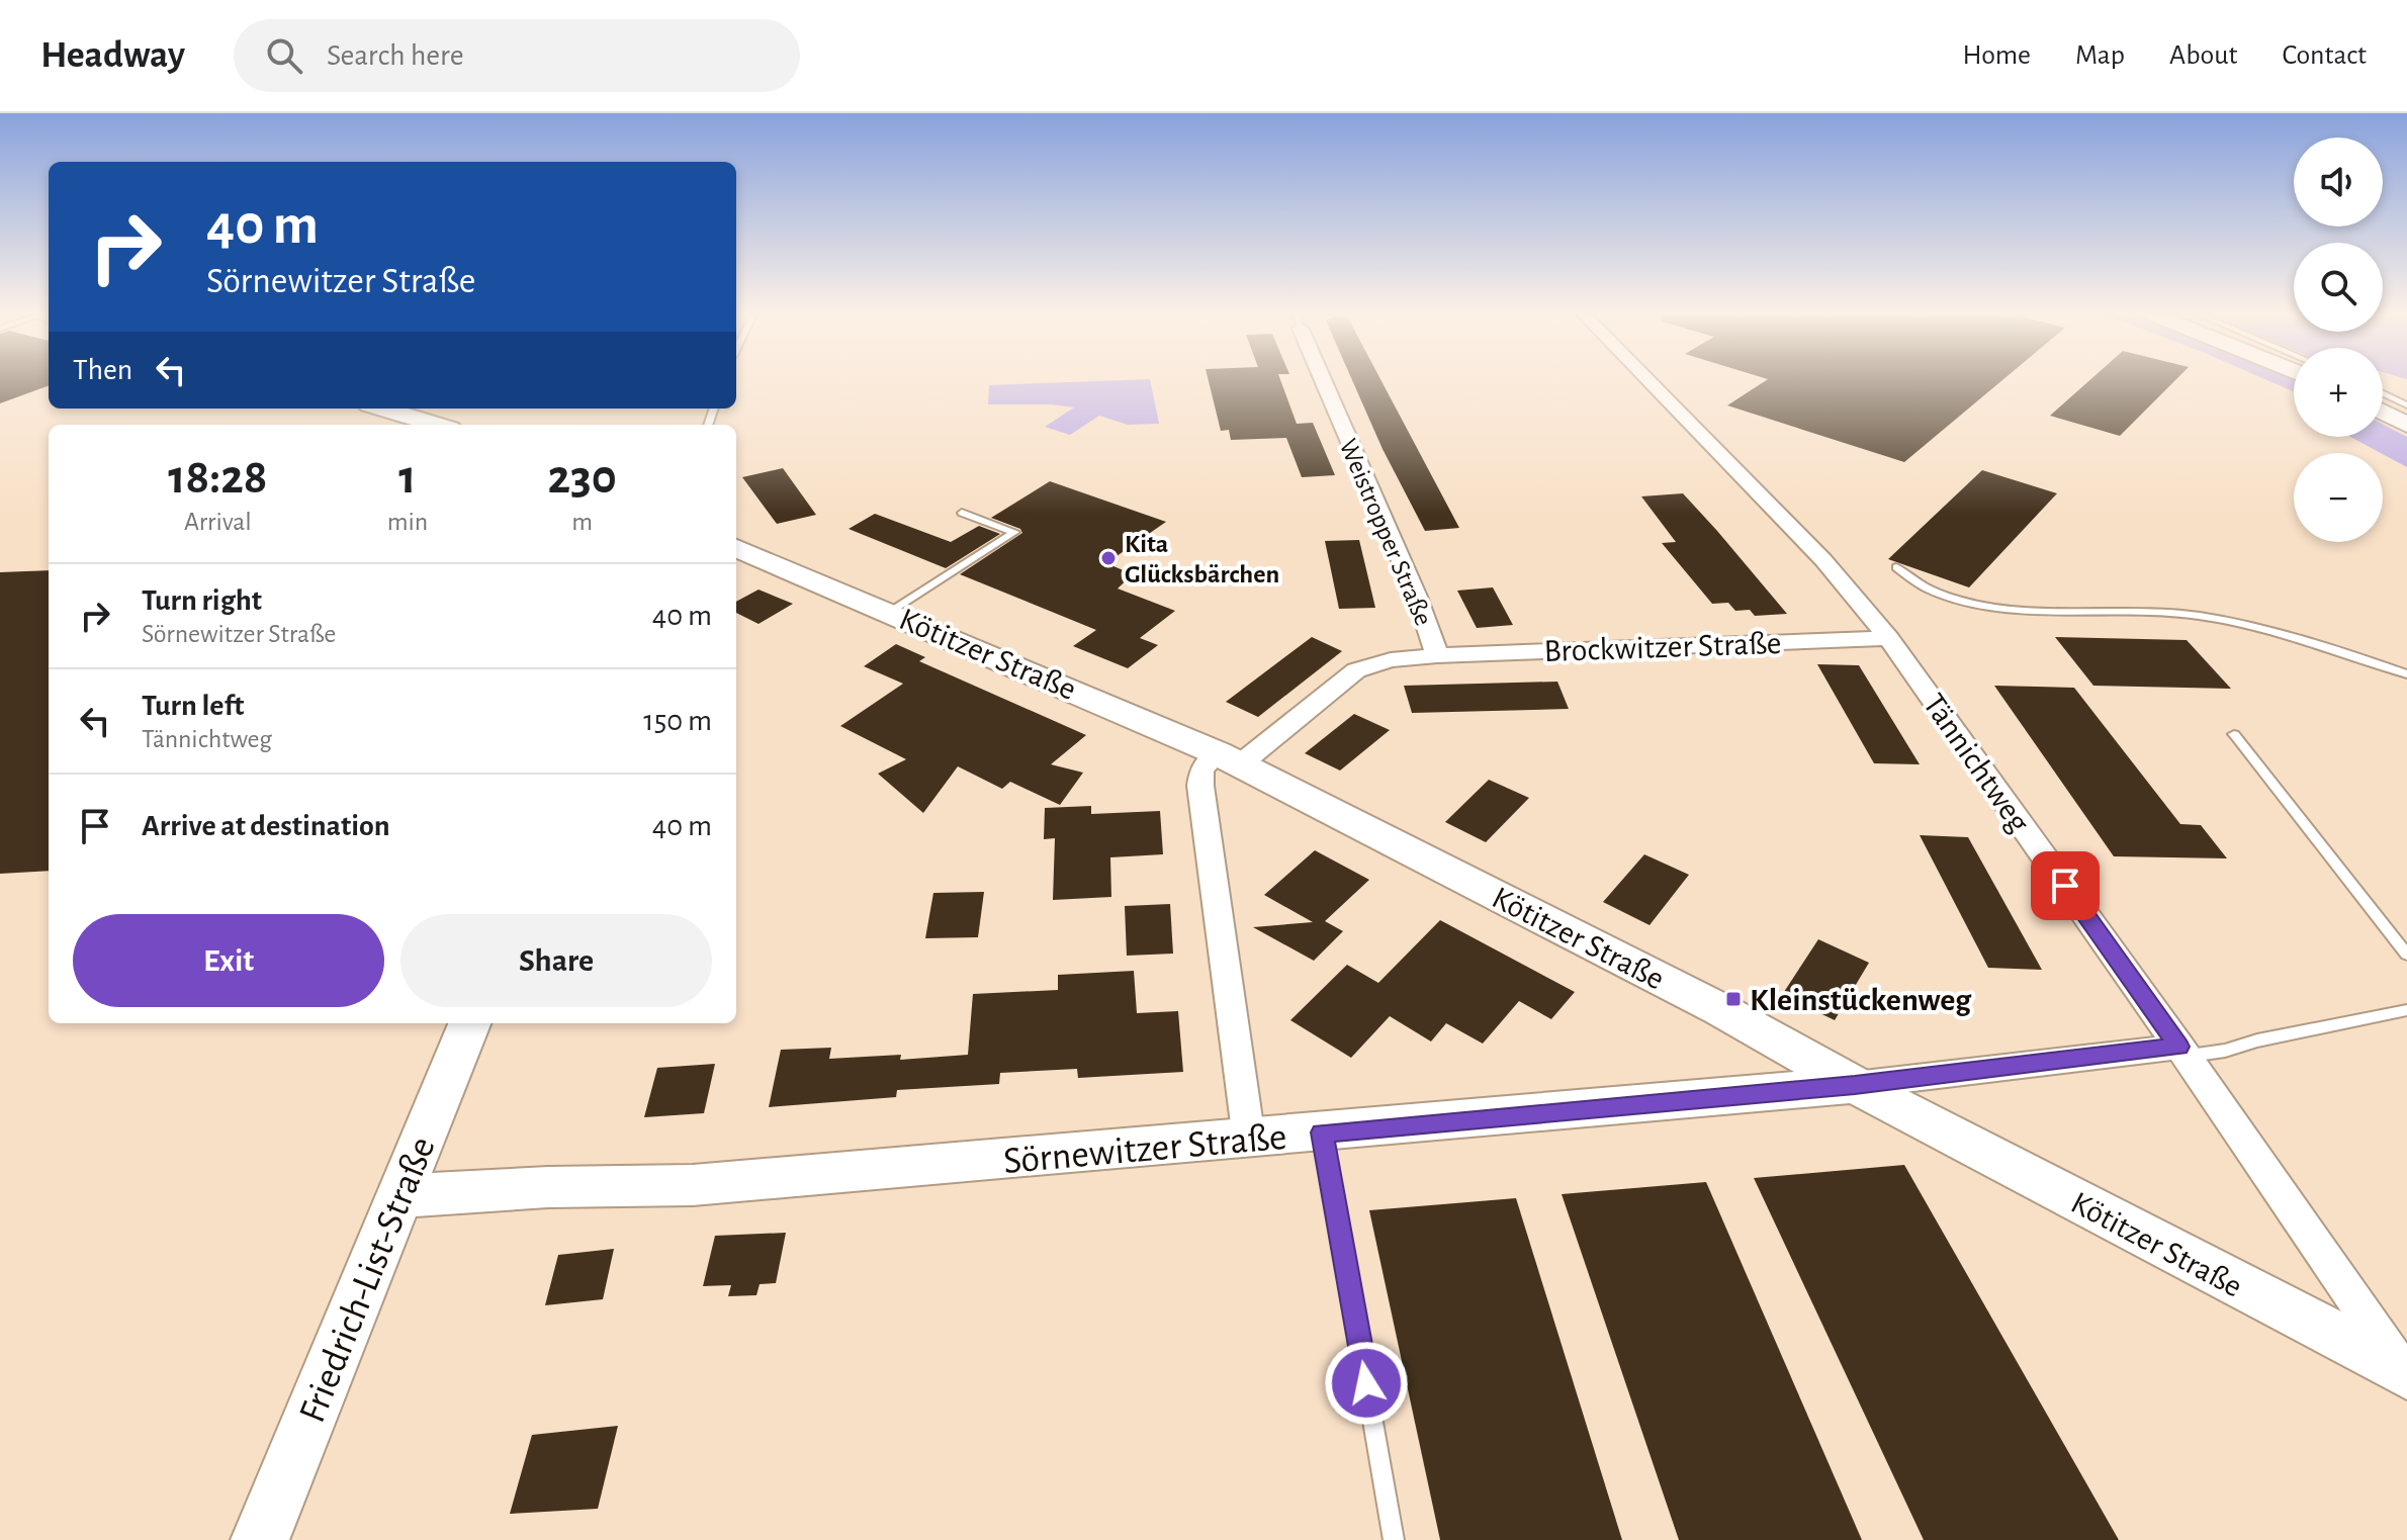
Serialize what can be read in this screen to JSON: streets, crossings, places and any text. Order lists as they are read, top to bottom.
{
  "streets": {
    "street": [
      "Weistropper Straße",
      "Brockwitzer Straße",
      "Kötitzer Straße",
      "Tännichtweg",
      "Sörnewitzer Straße",
      "Friedrich-List-Straße"
    ]
  },
  "crossings": [
    ["Weistropper Straße", "Brockwitzer Straße"],
    ["Weistropper Straße", "Kötitzer Straße"],
    ["Brockwitzer Straße", "Tännichtweg"],
    ["Kötitzer Straße", "Tännichtweg"],
    ["Kötitzer Straße", "Sörnewitzer Straße"],
    ["Tännichtweg", "Sörnewitzer Straße"],
    ["Sörnewitzer Straße", "Friedrich-List-Straße"]
  ],
  "places": {
    "other": ["Kita Glücksbärchen"],
    "transit": ["Kleinstückenweg"]
  },
  "page": {
    "header": "Headway",
    "search": "Search here",
    "nav": [
      "Home",
      "Map",
      "About",
      "Contact"
    ],
    "map_buttons": ["+", "−"],
    "turn": ["40 m", "Sörnewitzer Straße"],
    "then": "Then",
    "eta": [
      "18:28",
      "Arrival",
      "1",
      "min",
      "230",
      "m"
    ],
    "list": [
      {
        "name": "Turn right",
        "note": "Sörnewitzer Straße",
        "value": "40 m"
      },
      {
        "name": "Turn left",
        "note": "Tännichtweg",
        "value": "150 m"
      },
      {
        "name": "Arrive at destination",
        "value": "40 m"
      }
    ],
    "buttons": ["Exit", "Share"]
  }
}
